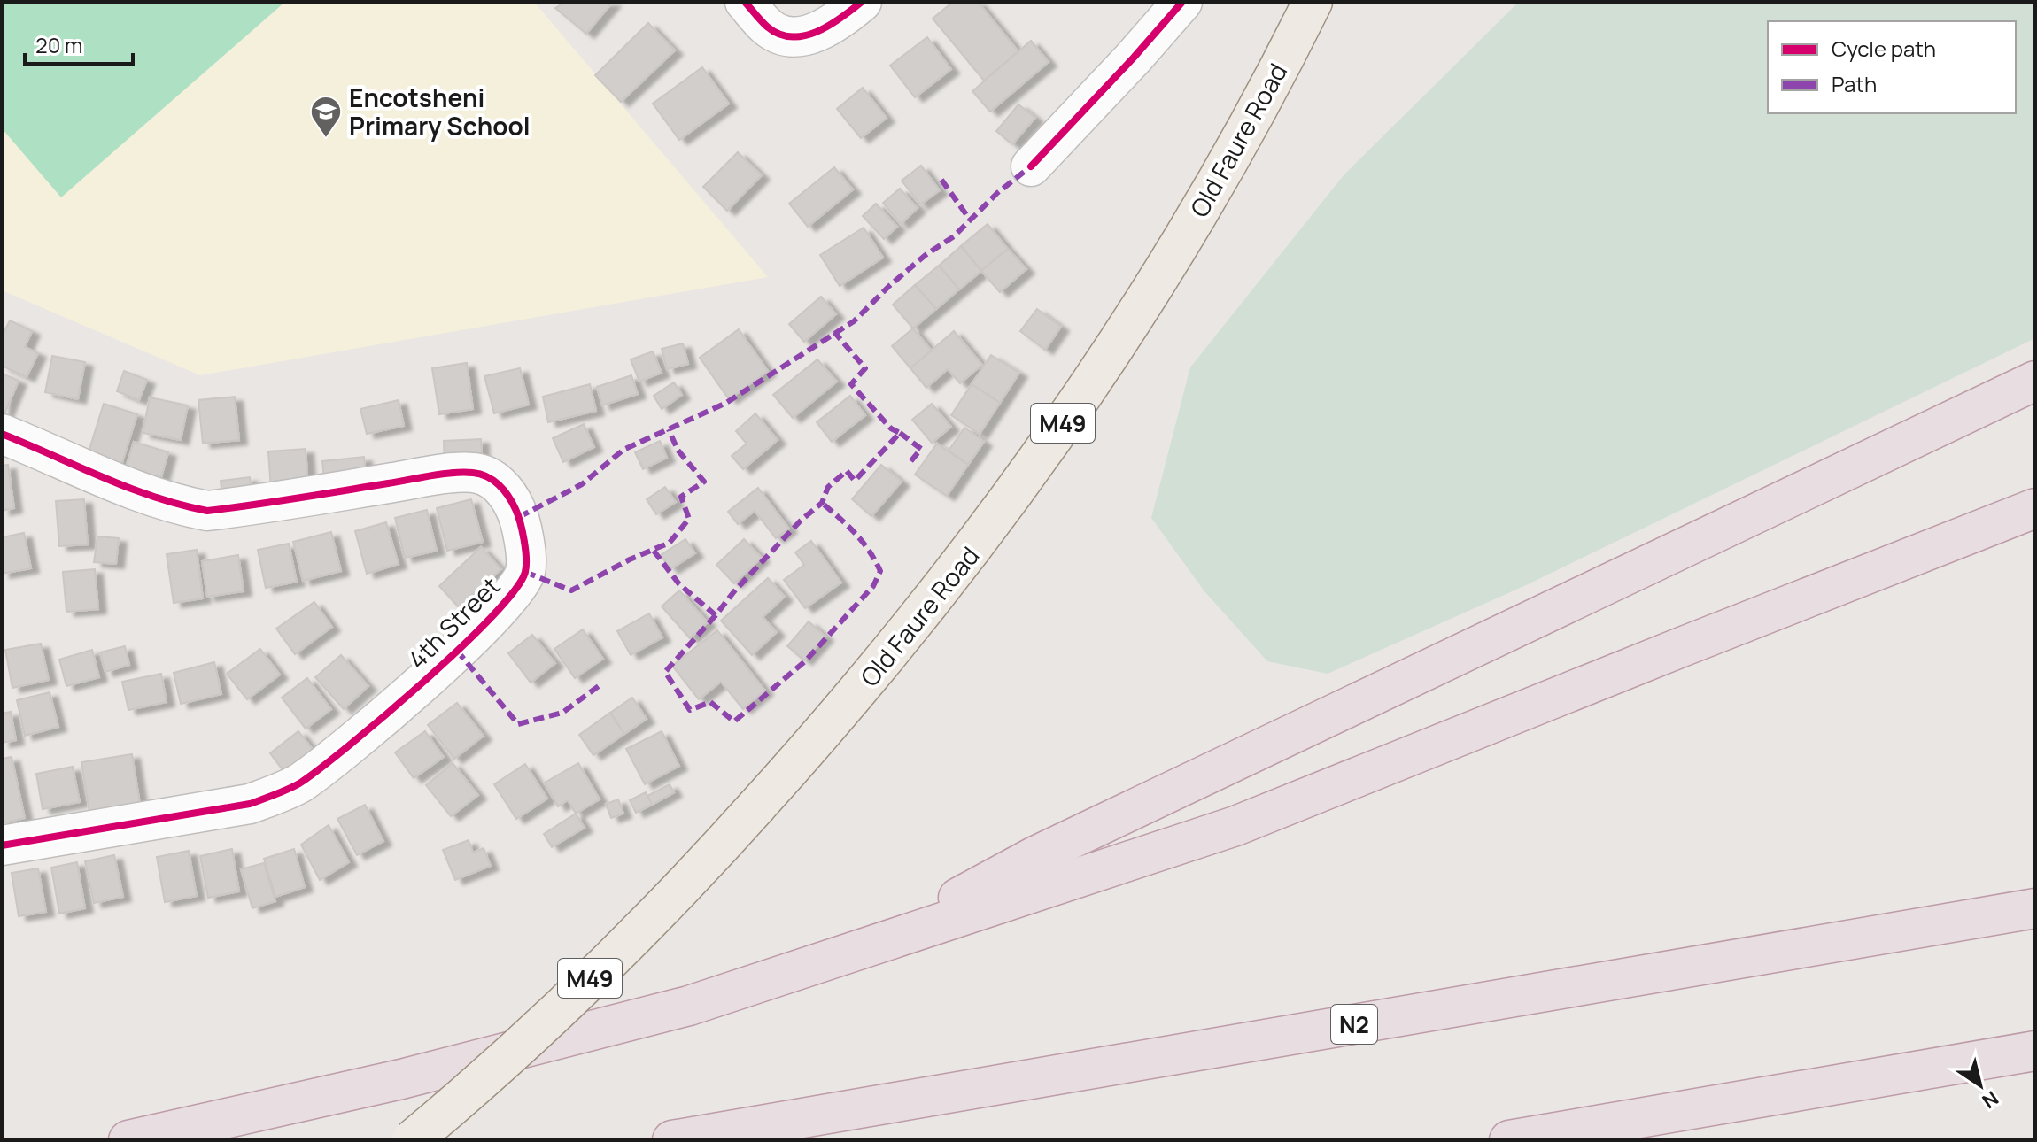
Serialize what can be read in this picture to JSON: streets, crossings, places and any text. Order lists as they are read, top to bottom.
{
  "streets": {
    "highway": ["N2"],
    "main road": ["Old Faure Road", "M49"],
    "street": ["4th Street"]
  },
  "places": {
    "school or university": ["Encotsheni Primary School"]
  },
  "legend": ["Cycle path", "Path"],
  "scale_bar": "20 m",
  "north": "bottom right"
}
